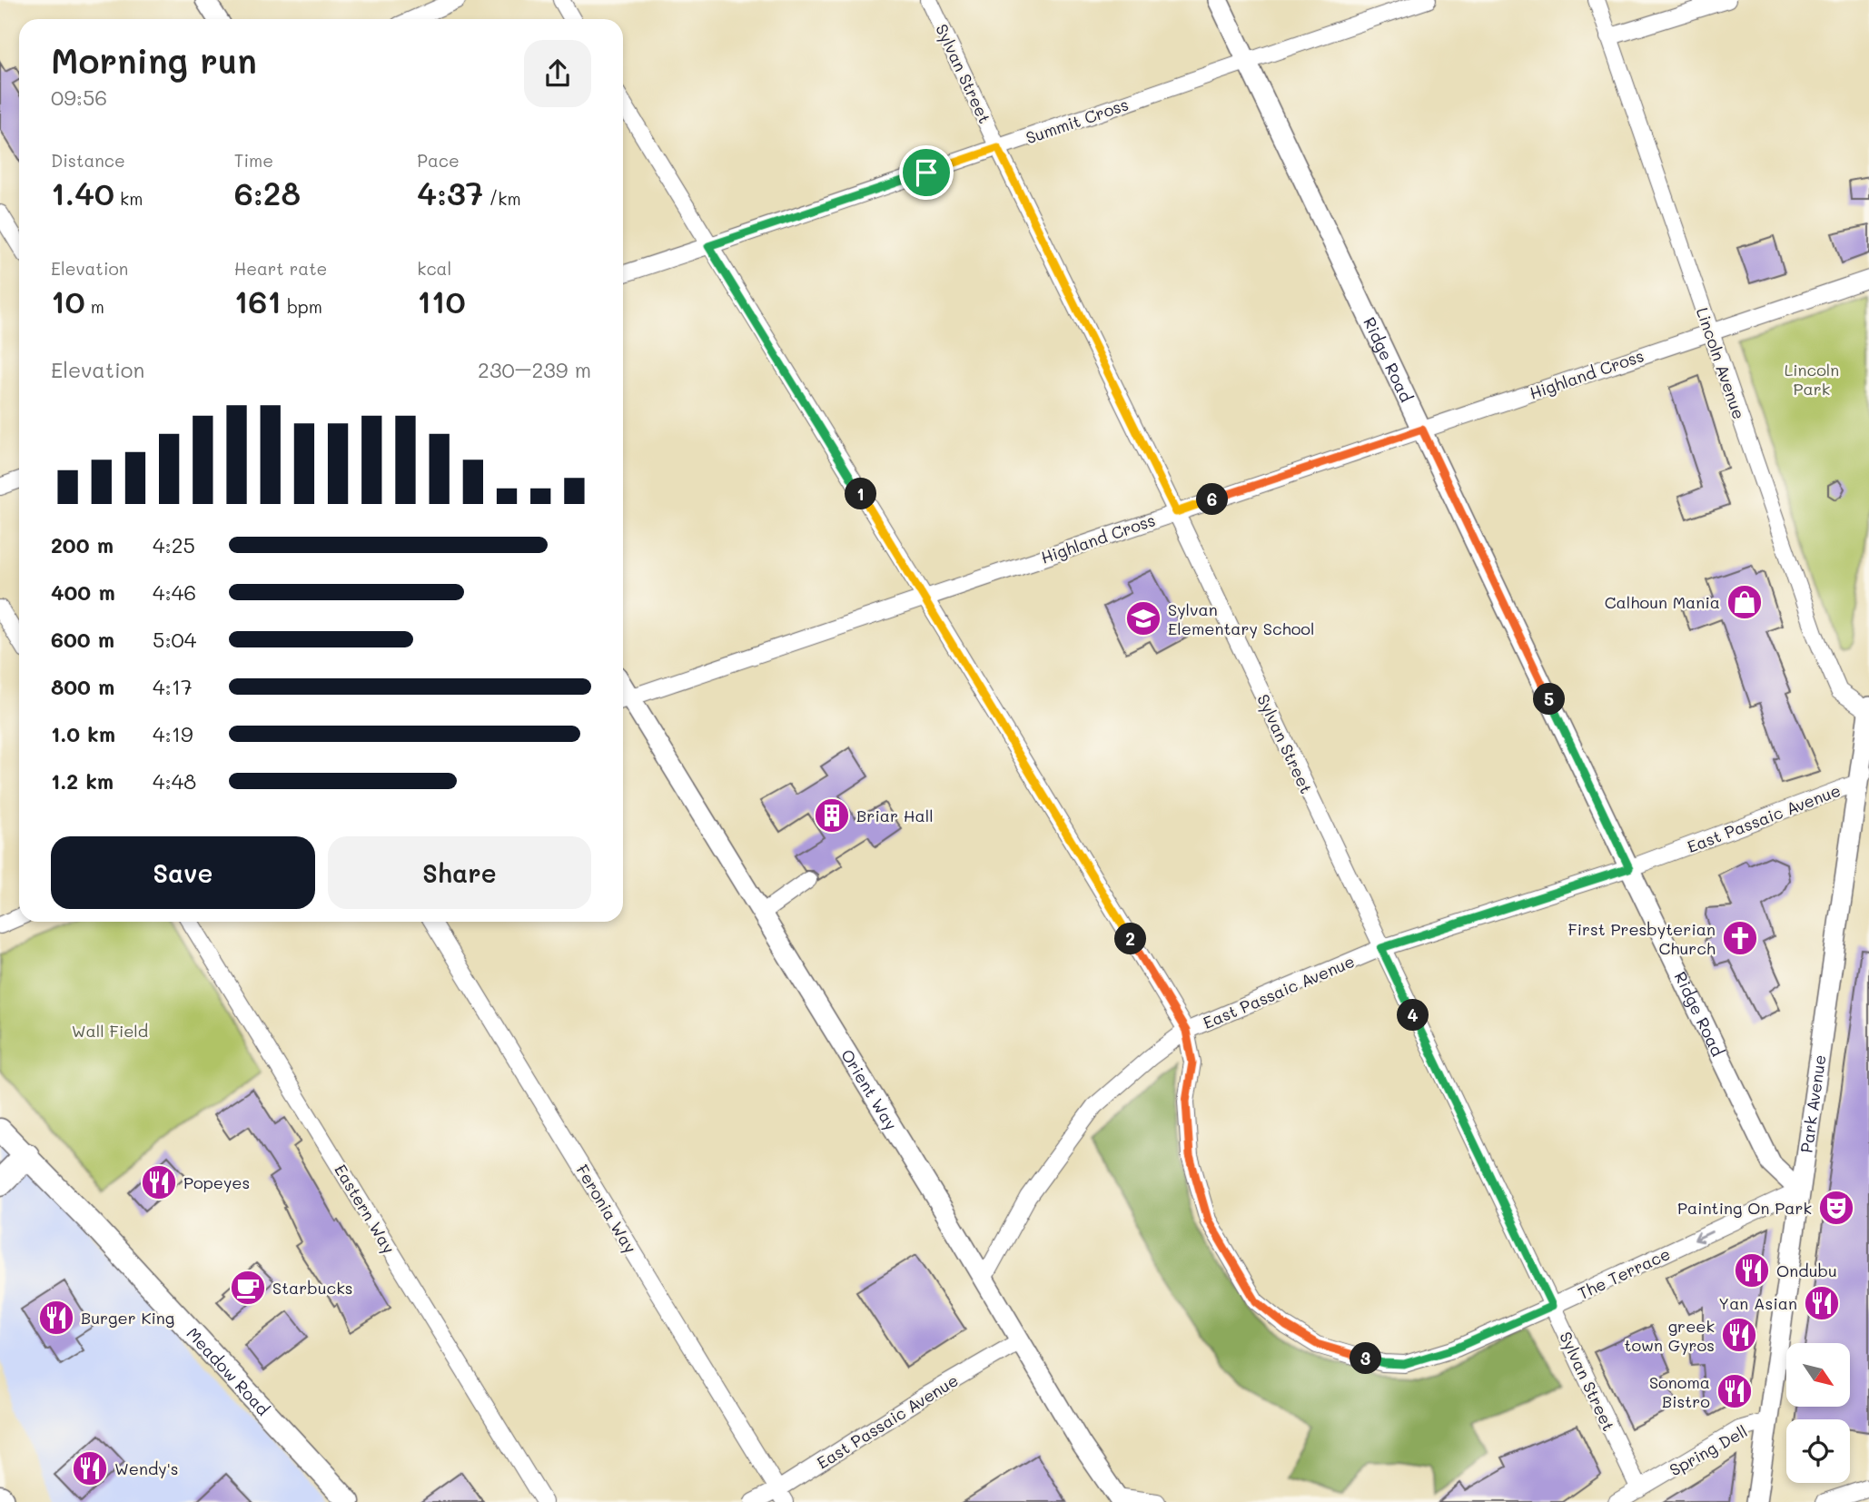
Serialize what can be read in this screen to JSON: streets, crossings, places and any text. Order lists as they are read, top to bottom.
{
  "streets": {
    "main road": ["Meadow Road"],
    "street": [
      "Sylvan Street",
      "Summit Cross",
      "Ridge Road",
      "Lincoln Avenue",
      "Highland Cross",
      "East Passaic Avenue",
      "Orient Way",
      "Park Avenue",
      "Eastern Way",
      "Feronia Way",
      "The Terrace",
      "Spring Dell"
    ]
  },
  "crossings": [
    ["Sylvan Street", "Summit Cross"],
    ["Sylvan Street", "Highland Cross"],
    ["Sylvan Street", "East Passaic Avenue"],
    ["Sylvan Street", "The Terrace"],
    ["Sylvan Street", "Spring Dell"],
    ["Summit Cross", "Ridge Road"],
    ["Summit Cross", "The Terrace"],
    ["Ridge Road", "Highland Cross"],
    ["Ridge Road", "East Passaic Avenue"],
    ["Ridge Road", "Park Avenue"],
    ["Ridge Road", "The Terrace"],
    ["Lincoln Avenue", "Highland Cross"],
    ["Lincoln Avenue", "Park Avenue"],
    ["Highland Cross", "Orient Way"],
    ["Highland Cross", "The Terrace"],
    ["East Passaic Avenue", "Orient Way"],
    ["East Passaic Avenue", "Park Avenue"],
    ["East Passaic Avenue", "Feronia Way"],
    ["East Passaic Avenue", "The Terrace"],
    ["Park Avenue", "The Terrace"],
    ["Park Avenue", "Spring Dell"]
  ],
  "parks": ["Lincoln Park", "Wall Field"],
  "places": {
    "shop": ["Calhoun Mania"],
    "school or university": ["Sylvan Elementary School"],
    "building": ["Briar Hall"],
    "church": ["First Presbyterian Church"],
    "restaurant": [
      "Popeyes",
      "Ondubu",
      "Yan Asian",
      "Burger King",
      "greek town Gyros",
      "Sonoma Bistro",
      "Wendy's"
    ],
    "theatre": ["Painting On Park"],
    "cafe": ["Starbucks"]
  },
  "north": "bottom right",
  "page": {
    "heading": ["Morning run", "09:56"],
    "stats": [
      ["Distance", "1.40 km"],
      ["Time", "6:28"],
      ["Pace", "4:37 /km"],
      ["Elevation", "10 m"],
      ["Heart rate", "161 bpm"],
      ["kcal", "110"]
    ],
    "chart": ["Elevation", "230–239 m"],
    "pins": [
      "1",
      "6",
      "5",
      "2",
      "4",
      "3"
    ],
    "list": [
      {
        "name": "200 m",
        "note": "4:25"
      },
      {
        "name": "400 m",
        "note": "4:46"
      },
      {
        "name": "600 m",
        "note": "5:04"
      },
      {
        "name": "800 m",
        "note": "4:17"
      },
      {
        "name": "1.0 km",
        "note": "4:19"
      },
      {
        "name": "1.2 km",
        "note": "4:48"
      }
    ],
    "buttons": ["Save", "Share"]
  }
}
